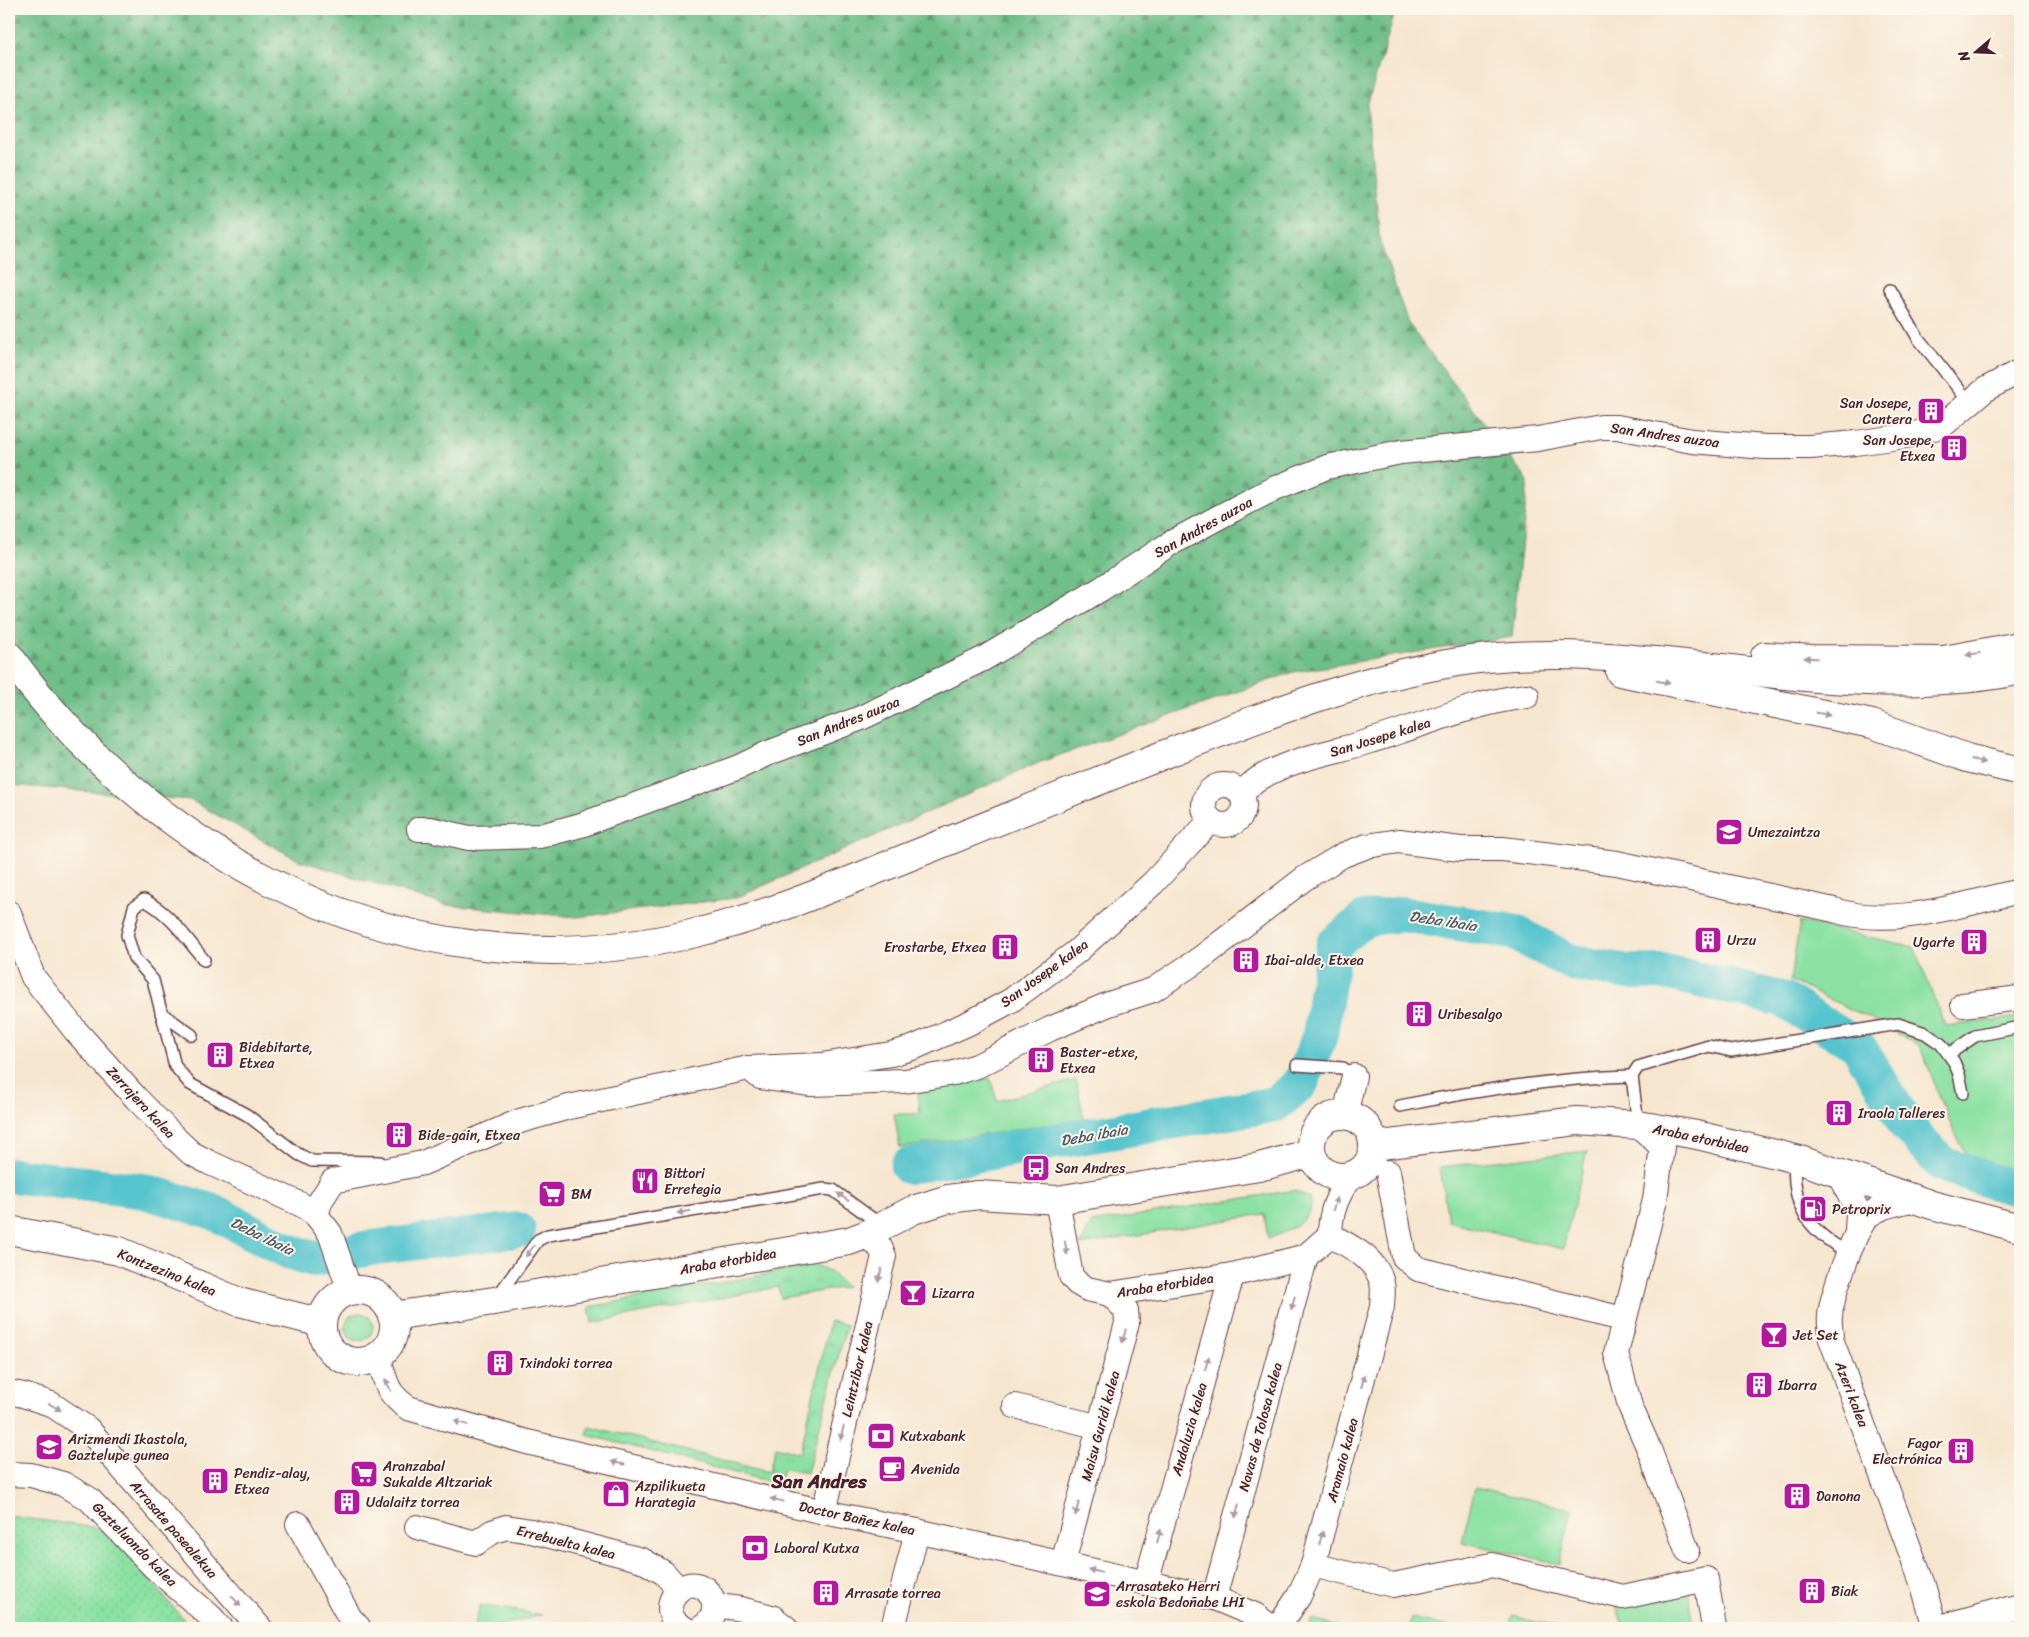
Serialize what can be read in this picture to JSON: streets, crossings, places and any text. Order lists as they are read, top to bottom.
{
  "streets": {
    "main road": ["Araba etorbidea", "Kontzezino kalea"],
    "street": [
      "San Andres auzoa",
      "San Josepe kalea",
      "Zerrajera kalea",
      "Leintzibar kalea",
      "Azeri kalea",
      "Maisu Guridi kalea",
      "Navas de Tolosa kalea",
      "Andaluzia kalea",
      "Aramaio kalea",
      "Doctor Bañez kalea",
      "Arrasate pasealekua",
      "Errebuelta kalea",
      "Gazteluondo kalea"
    ]
  },
  "crossings": [
    ["San Josepe kalea", "Zerrajera kalea"],
    ["Araba etorbidea", "Kontzezino kalea"],
    ["Araba etorbidea", "Leintzibar kalea"],
    ["Araba etorbidea", "Azeri kalea"],
    ["Araba etorbidea", "Maisu Guridi kalea"],
    ["Araba etorbidea", "Navas de Tolosa kalea"],
    ["Araba etorbidea", "Andaluzia kalea"],
    ["Araba etorbidea", "Aramaio kalea"],
    ["Araba etorbidea", "Doctor Bañez kalea"],
    ["Kontzezino kalea", "Doctor Bañez kalea"],
    ["Leintzibar kalea", "Doctor Bañez kalea"],
    ["Maisu Guridi kalea", "Doctor Bañez kalea"],
    ["Navas de Tolosa kalea", "Doctor Bañez kalea"],
    ["Andaluzia kalea", "Doctor Bañez kalea"]
  ],
  "one_way": [
    "Leintzibar kalea",
    "Maisu Guridi kalea",
    "Navas de Tolosa kalea",
    "Andaluzia kalea",
    "Aramaio kalea",
    "Doctor Bañez kalea",
    "Arrasate pasealekua"
  ],
  "districts": ["San Andres"],
  "water": ["Deba ibaia"],
  "places": {
    "building": [
      "San Josepe, Cantera",
      "San Josepe, Etxea",
      "Urzu",
      "Ugarte",
      "Erostarbe, Etxea",
      "Ibai-alde, Etxea",
      "Uribesalgo",
      "Bidebitarte, Etxea",
      "Baster-etxe, Etxea",
      "Iraola Talleres",
      "Bide-gain, Etxea",
      "Txindoki torrea",
      "Ibarra",
      "Fagor Electrónica",
      "Pendiz-alay, Etxea",
      "Danona",
      "Udalaitz torrea",
      "Biak",
      "Arrasate torrea"
    ],
    "school or university": ["Umezaintza", "Arizmendi Ikastola, Gaztelupe gunea", "Arrasateko Herri eskola Bedoñabe LHI"],
    "bus stop": ["San Andres"],
    "restaurant": ["Bittori Erretegia"],
    "supermarket": ["BM", "Aranzabal Sukalde Altzariak"],
    "fuel station": ["Petroprix"],
    "bar": ["Lizarra", "Jet Set"],
    "bank": ["Kutxabank", "Laboral Kutxa"],
    "cafe": ["Avenida"],
    "shop": ["Azpilikueta Harategia"]
  },
  "north": "left"
}
